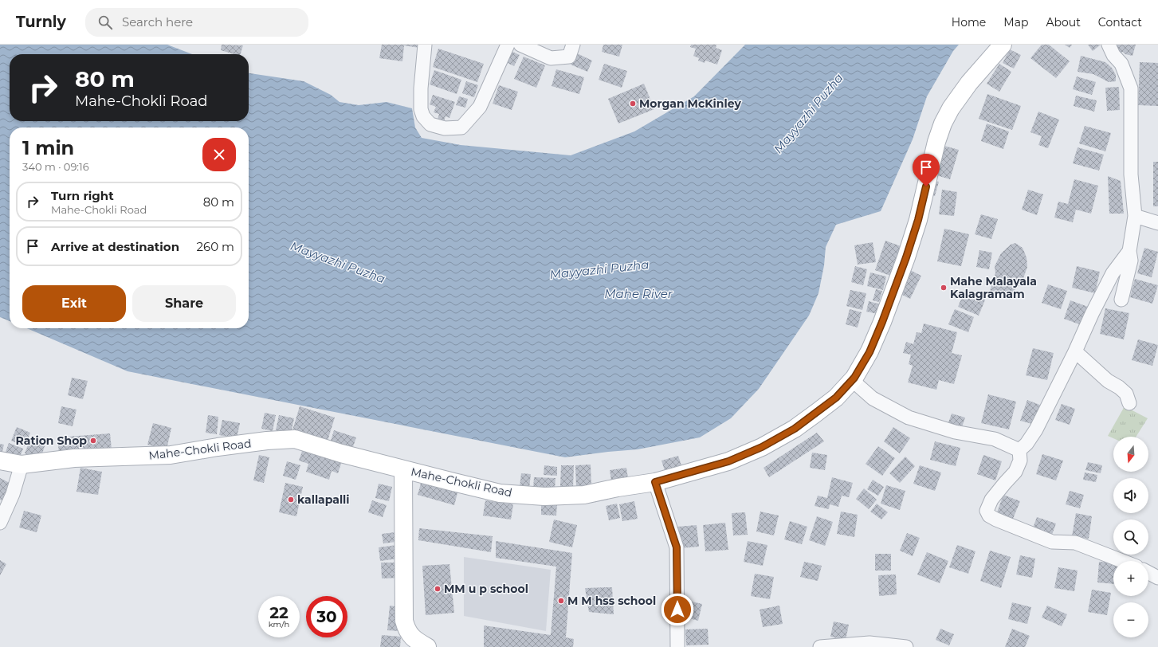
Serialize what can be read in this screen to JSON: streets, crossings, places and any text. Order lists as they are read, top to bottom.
{
  "streets": {
    "street": ["Mahe-Chokli Road"]
  },
  "water": ["Mayyazhi Puzha", "Mahe River"],
  "places": [
    "Morgan McKinley",
    "Mahe Malayala Kalagramam",
    "Ration Shop",
    "kallapalli",
    "MM u p school",
    "M M hss school"
  ],
  "north": "bottom",
  "page": {
    "header": "Turnly",
    "search": "Search here",
    "nav": [
      "Home",
      "Map",
      "About",
      "Contact"
    ],
    "turn": ["80 m", "Mahe-Chokli Road"],
    "heading": ["1 min", "340 m · 09:16"],
    "list": [
      {
        "name": "Turn right",
        "note": "Mahe-Chokli Road",
        "value": "80 m"
      },
      {
        "name": "Arrive at destination",
        "value": "260 m"
      }
    ],
    "buttons": ["Exit", "Share"],
    "map_buttons": ["+", "−"],
    "speed": "22 km/h",
    "limit": "30"
  }
}
